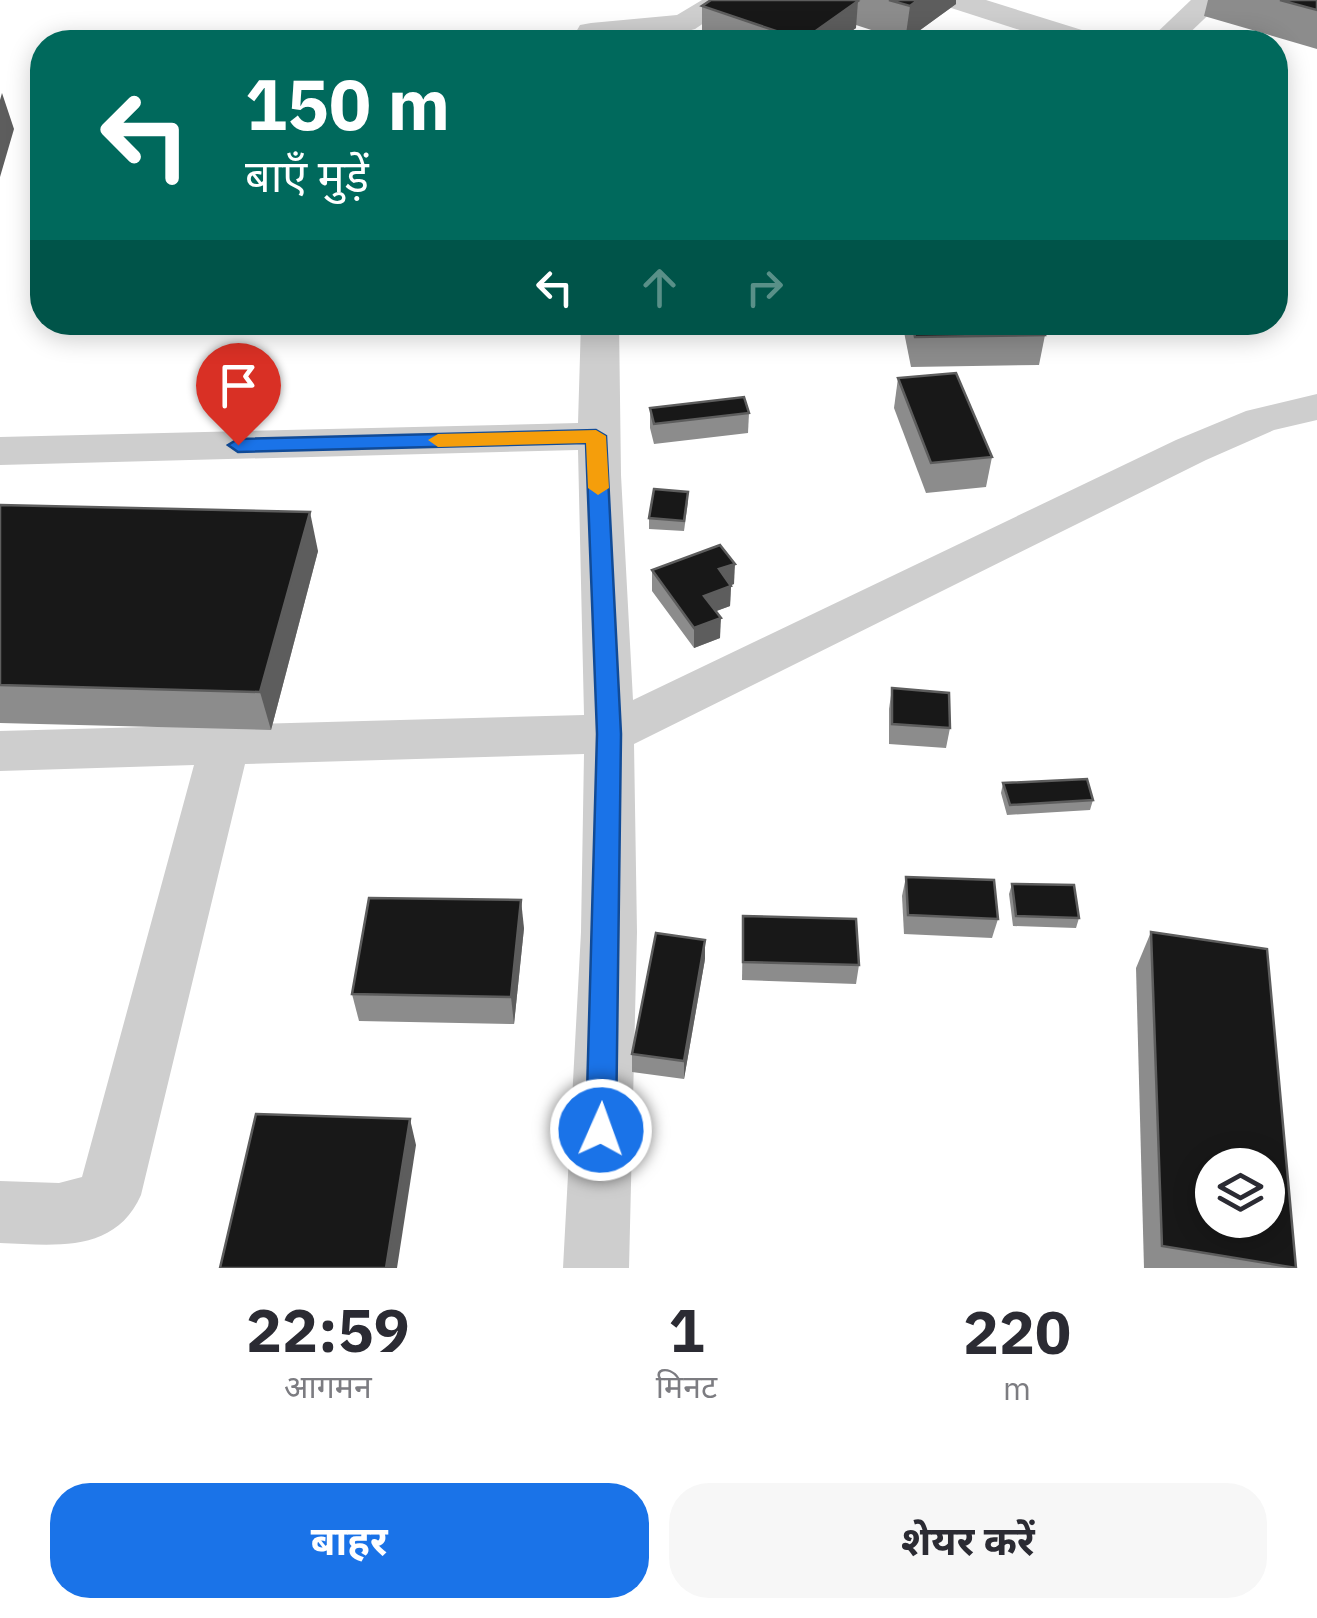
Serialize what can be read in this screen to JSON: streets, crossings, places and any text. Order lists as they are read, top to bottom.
{
  "page": {
    "turn": ["150 m", "बाएँ मुड़ें"],
    "eta": [
      "22:59",
      "आगमन",
      "1",
      "मिनट",
      "220",
      "m"
    ],
    "buttons": ["बाहर", "शेयर करें"]
  }
}
